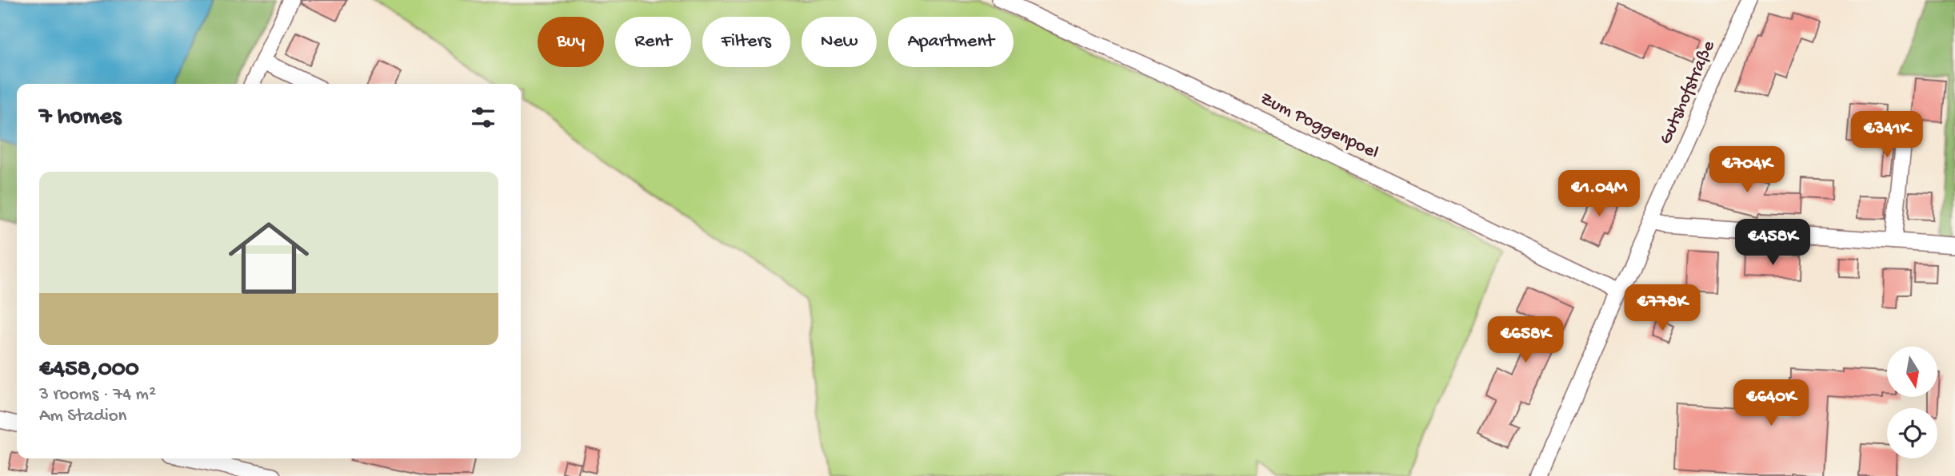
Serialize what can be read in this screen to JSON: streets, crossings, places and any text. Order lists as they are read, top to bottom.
{
  "streets": {
    "street": ["Gutshofstraße", "Zum Poggenpoel"]
  },
  "crossings": [
    ["Gutshofstraße", "Zum Poggenpoel"]
  ],
  "north": "bottom",
  "page": {
    "chip": [
      "Buy",
      "Rent",
      "Filters",
      "New",
      "Apartment"
    ],
    "heading": "7 homes",
    "price": [
      "€341K",
      "€704K",
      "€1.04M",
      "€458K",
      "€778K",
      "€658K",
      "€640K"
    ],
    "list": [
      {
        "name": "€458,000",
        "note": "3 rooms · 74 m² · Am Stadion"
      }
    ]
  }
}
